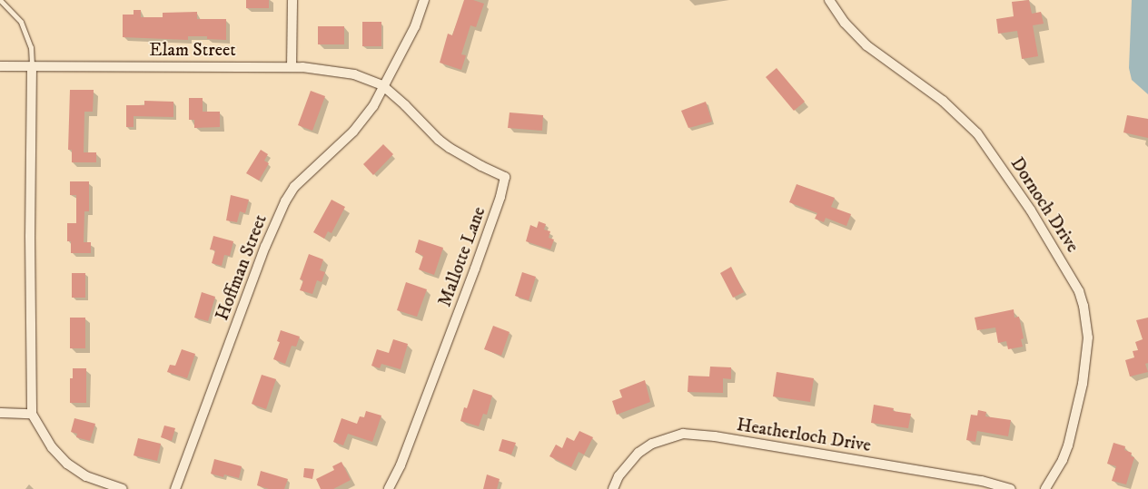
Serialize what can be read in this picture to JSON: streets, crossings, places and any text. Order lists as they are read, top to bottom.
{
  "streets": {
    "street": [
      "Elam Street",
      "Dornoch Drive",
      "Mallotte Lane",
      "Hoffman Street",
      "Heatherloch Drive"
    ]
  },
  "crossings": [
    ["Elam Street", "Mallotte Lane"],
    ["Elam Street", "Hoffman Street"],
    ["Mallotte Lane", "Hoffman Street"]
  ]
}
